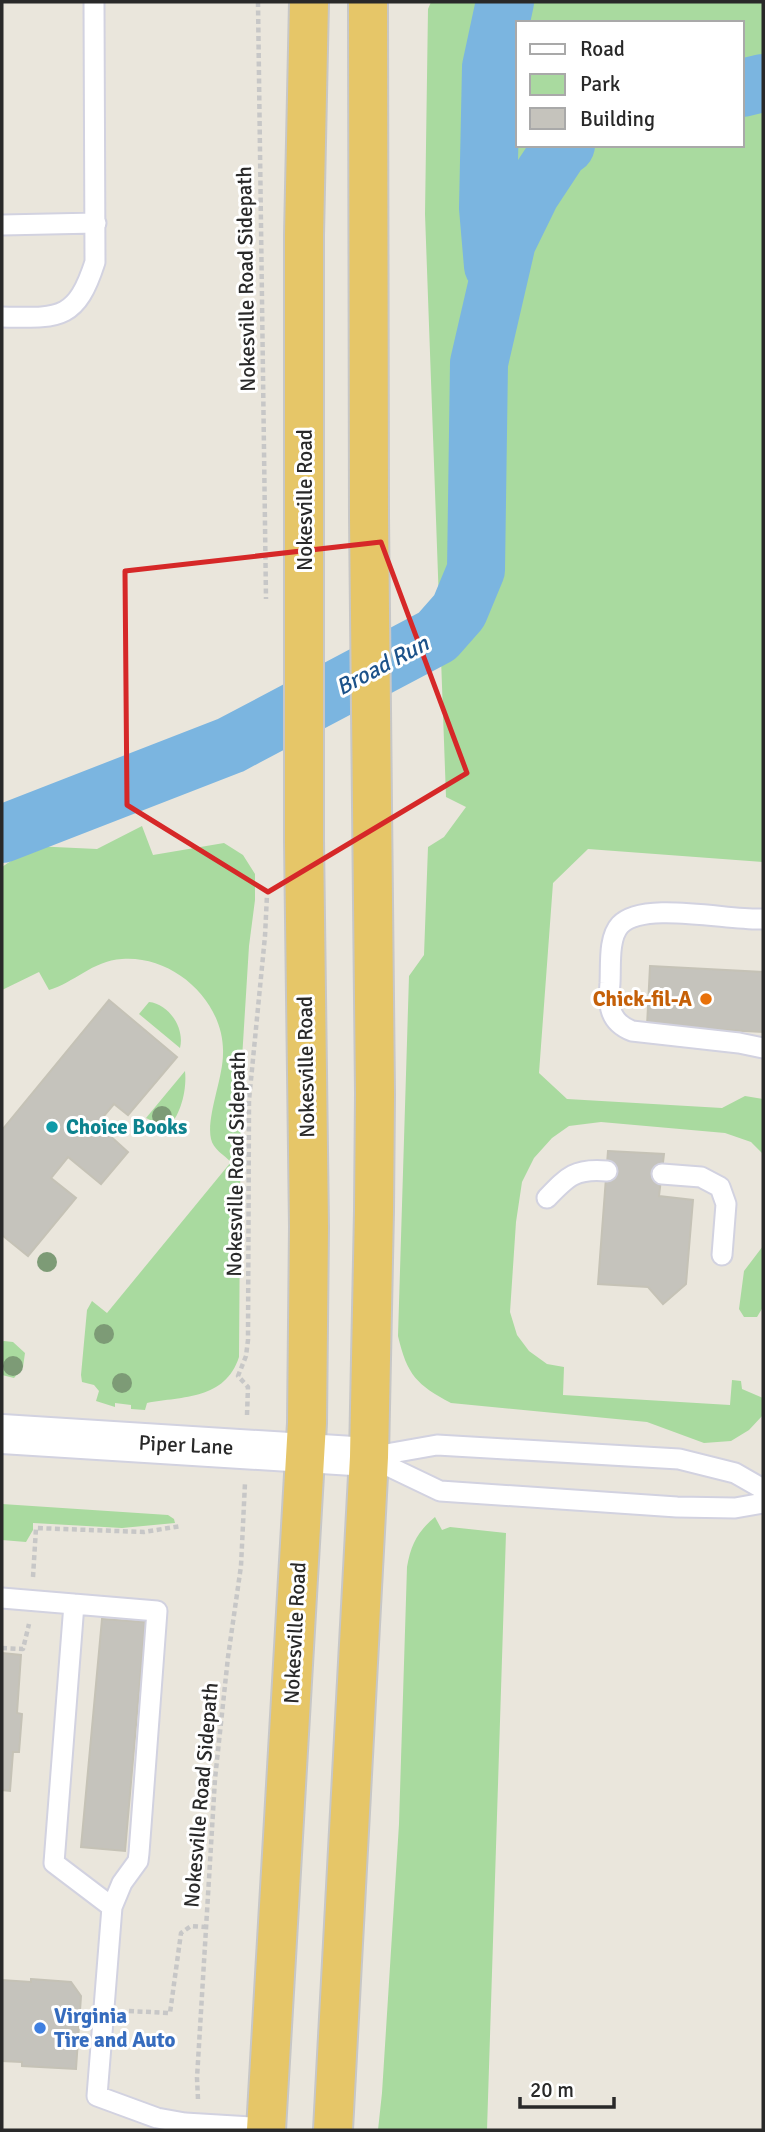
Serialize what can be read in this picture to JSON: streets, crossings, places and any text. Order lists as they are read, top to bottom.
{
  "streets": {
    "highway": ["Nokesville Road"],
    "street": ["Piper Lane"],
    "path": ["Nokesville Road Sidepath"]
  },
  "crossings": [
    ["Nokesville Road", "Piper Lane"]
  ],
  "water": ["Broad Run"],
  "places": ["Chick-fil-A", "Choice Books", "Virginia Tire and Auto"],
  "legend": ["Road", "Park", "Building"],
  "scale_bar": "20 m"
}
